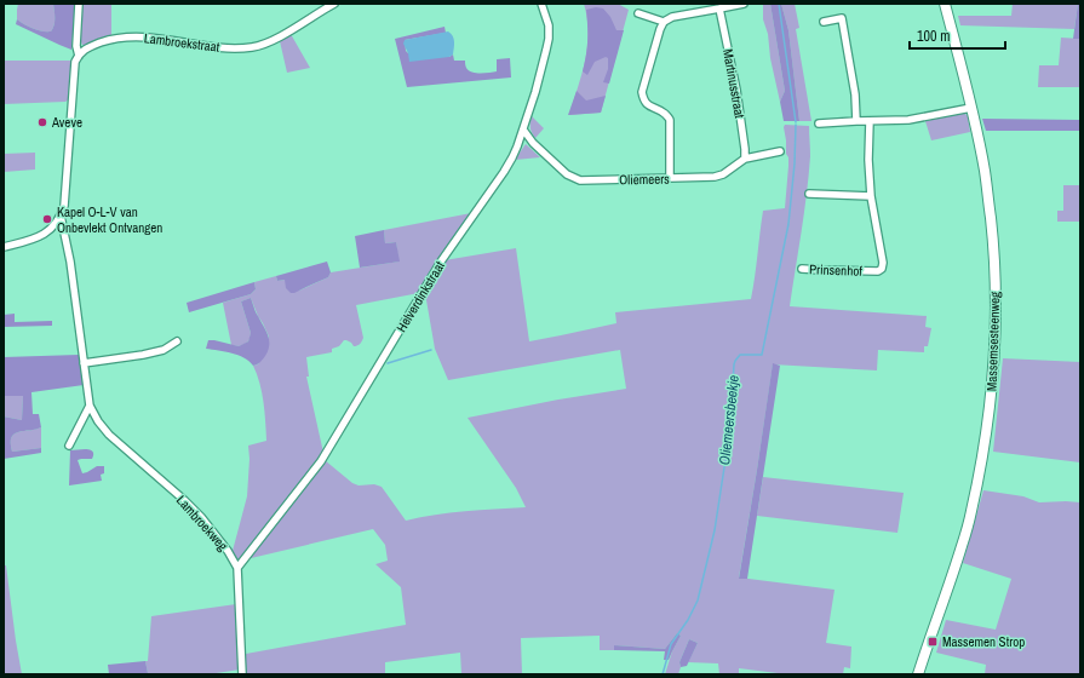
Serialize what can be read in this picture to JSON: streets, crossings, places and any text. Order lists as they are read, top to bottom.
{
  "streets": {
    "main road": ["Massemsesteenweg"],
    "street": [
      "Lambroekstraat",
      "Martinusstraat",
      "Oliemeers",
      "Prinsenhof",
      "Helverdinkstraat",
      "Lambroekweg"
    ]
  },
  "crossings": [
    ["Martinusstraat", "Oliemeers"],
    ["Oliemeers", "Helverdinkstraat"],
    ["Helverdinkstraat", "Lambroekweg"]
  ],
  "water": ["Oliemeersbeekje"],
  "places": {
    "other": ["Aveve", "Kapel O-L-V van Onbevlekt Ontvangen"],
    "transit": ["Massemen Strop"]
  },
  "scale_bar": "100 m"
}
